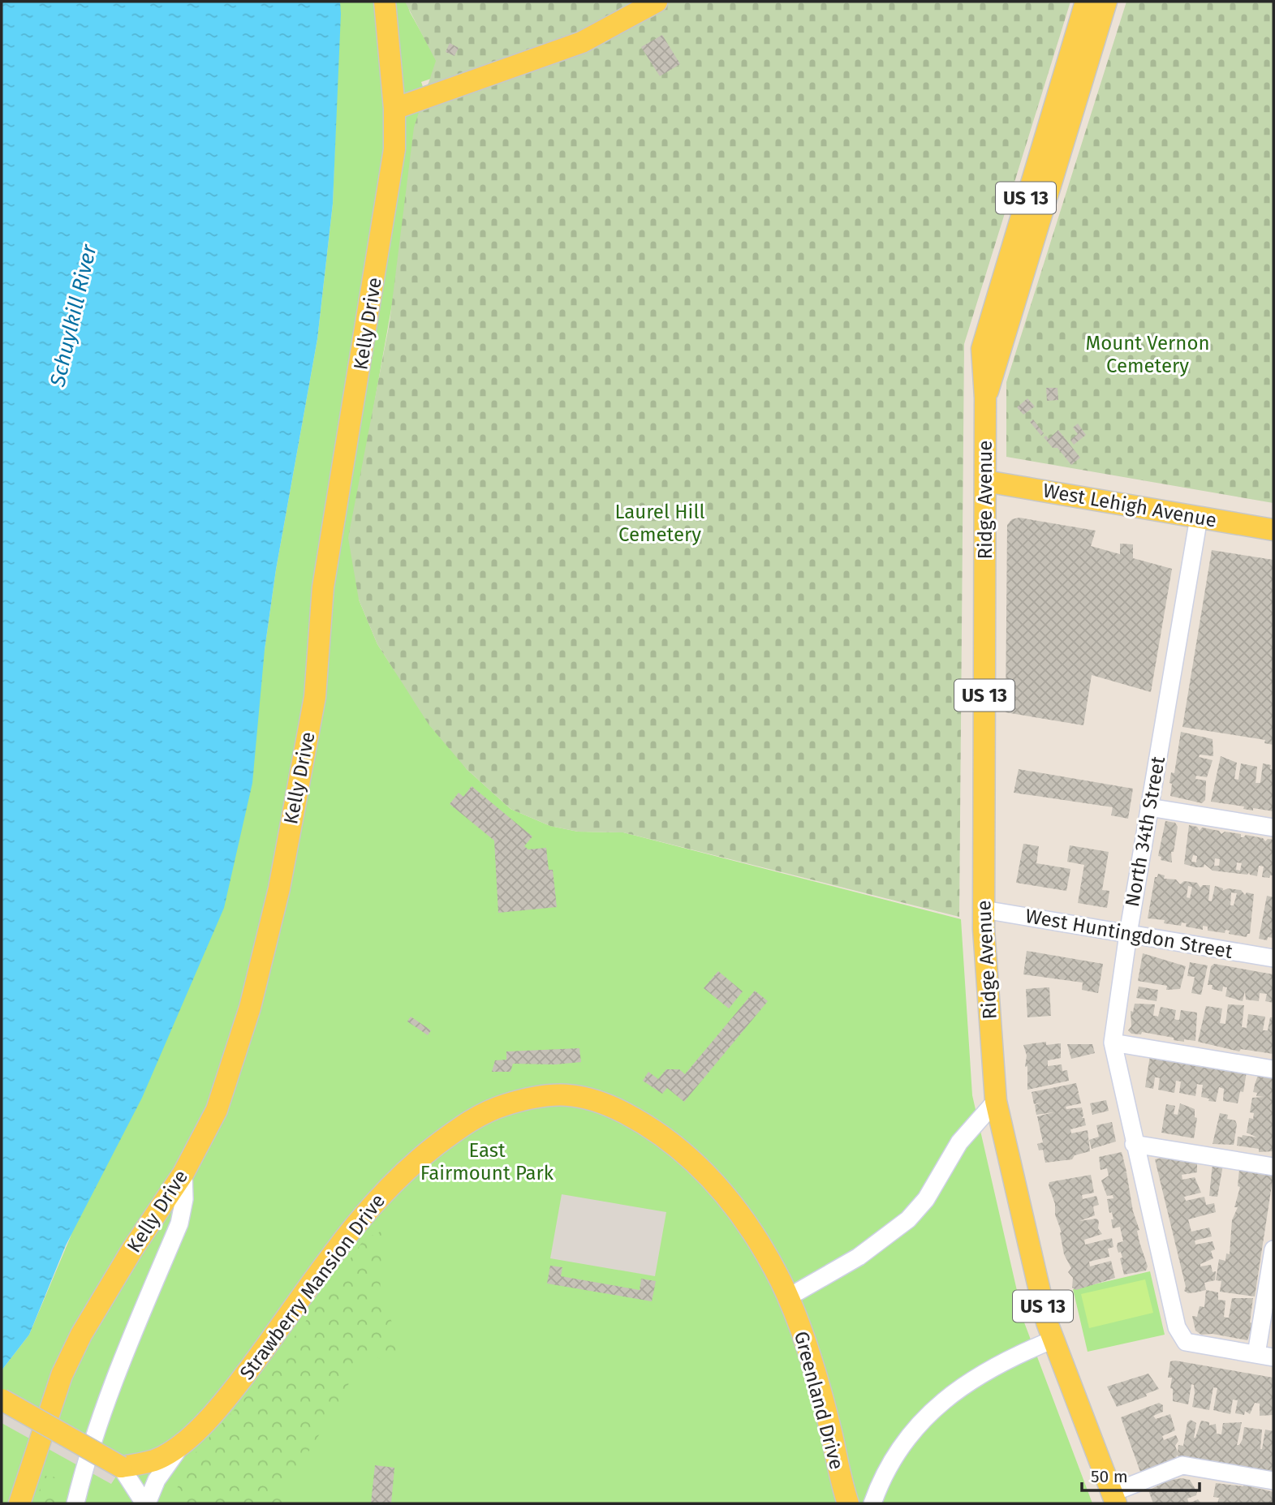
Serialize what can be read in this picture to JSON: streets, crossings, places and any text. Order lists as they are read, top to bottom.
{
  "streets": {
    "main road": [
      "US 13",
      "Kelly Drive",
      "Ridge Avenue",
      "West Lehigh Avenue",
      "Strawberry Mansion Drive",
      "Greenland Drive"
    ],
    "street": ["North 34th Street", "West Huntingdon Street"]
  },
  "crossings": [
    ["Ridge Avenue", "West Lehigh Avenue"],
    ["Ridge Avenue", "West Huntingdon Street"],
    ["West Lehigh Avenue", "North 34th Street"],
    ["North 34th Street", "West Huntingdon Street"],
    ["Strawberry Mansion Drive", "Greenland Drive"]
  ],
  "water": ["Schuylkill River"],
  "parks": ["Mount Vernon Cemetery", "Laurel Hill Cemetery", "East Fairmount Park"],
  "scale_bar": "50 m"
}
